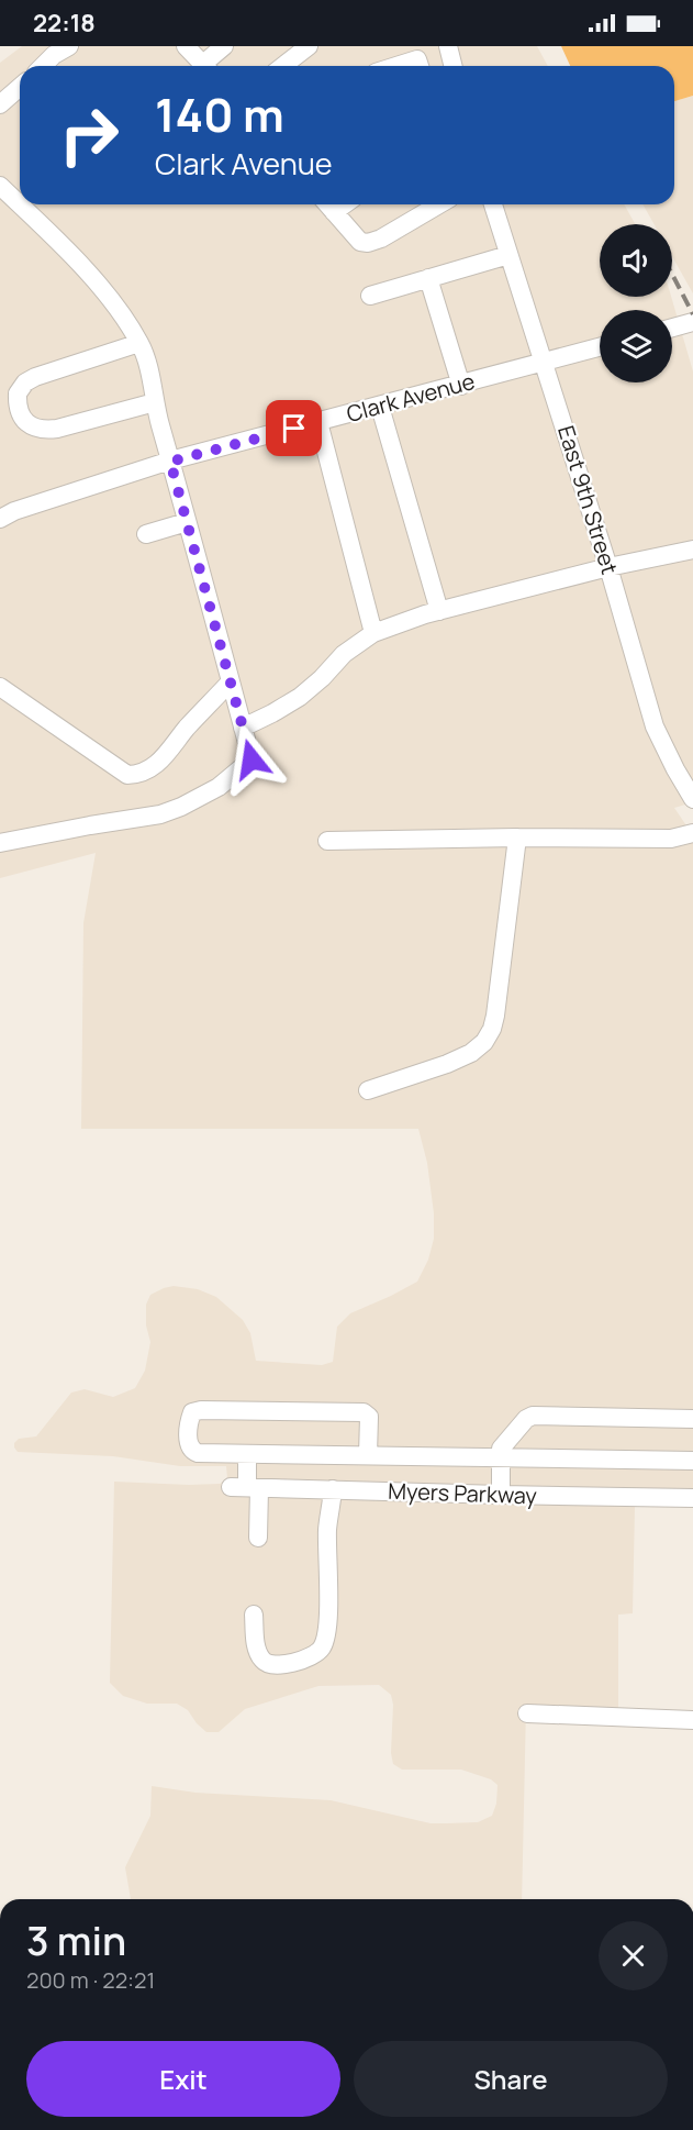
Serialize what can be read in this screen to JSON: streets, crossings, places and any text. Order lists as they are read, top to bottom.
{
  "streets": {
    "street": ["Clark Avenue", "East 9th Street", "Myers Parkway"]
  },
  "crossings": [
    ["Clark Avenue", "East 9th Street"]
  ],
  "page": {
    "status": "22:18",
    "turn": ["140 m", "Clark Avenue"],
    "heading": ["3 min", "200 m · 22:21"],
    "buttons": ["Exit", "Share"]
  }
}
